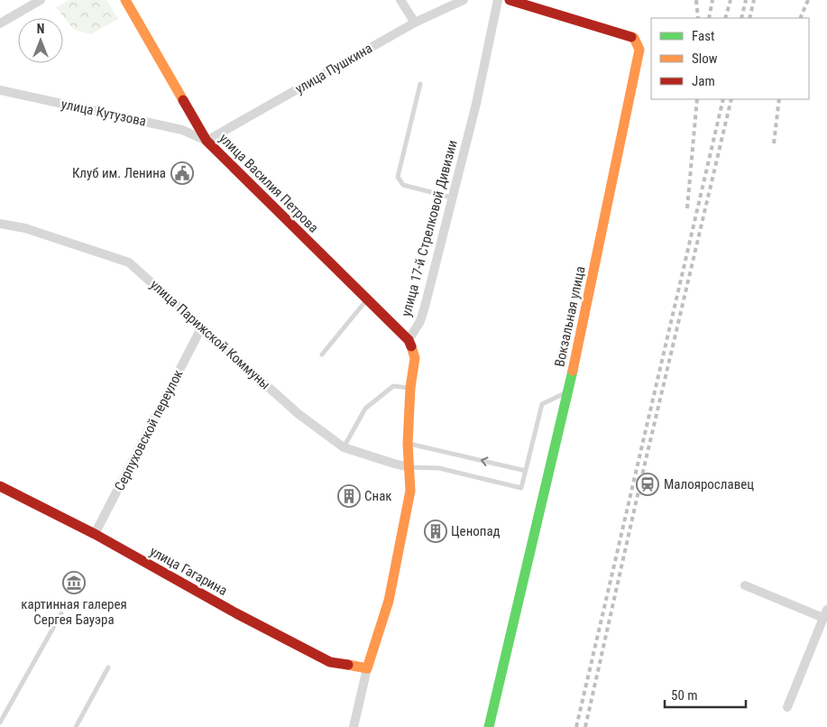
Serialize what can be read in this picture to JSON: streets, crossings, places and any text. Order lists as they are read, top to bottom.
{
  "streets": {
    "main road": ["улица Василия Петрова", "Вокзальная улица", "улица Гагарина"],
    "street": [
      "улица Пушкина",
      "улица Кутузова",
      "улица 17-й Стрелковой Дивизии",
      "улица Парижской Коммуны",
      "Серпуховской переулок"
    ]
  },
  "crossings": [
    ["улица Пушкина", "улица Кутузова"],
    ["улица Пушкина", "улица Василия Петрова"],
    ["улица Кутузова", "улица Василия Петрова"],
    ["улица Василия Петрова", "улица 17-й Стрелковой Дивизии"],
    ["улица Парижской Коммуны", "Серпуховской переулок"],
    ["Серпуховской переулок", "улица Гагарина"]
  ],
  "places": {
    "public building": ["Клуб им. Ленина"],
    "station": ["Малоярославец"],
    "building": ["Снак", "Ценопад"],
    "museum": ["картинная галерея Сергея Бауэра"]
  },
  "legend": ["Fast", "Slow", "Jam"],
  "scale_bar": "50 m",
  "north": "top"
}
